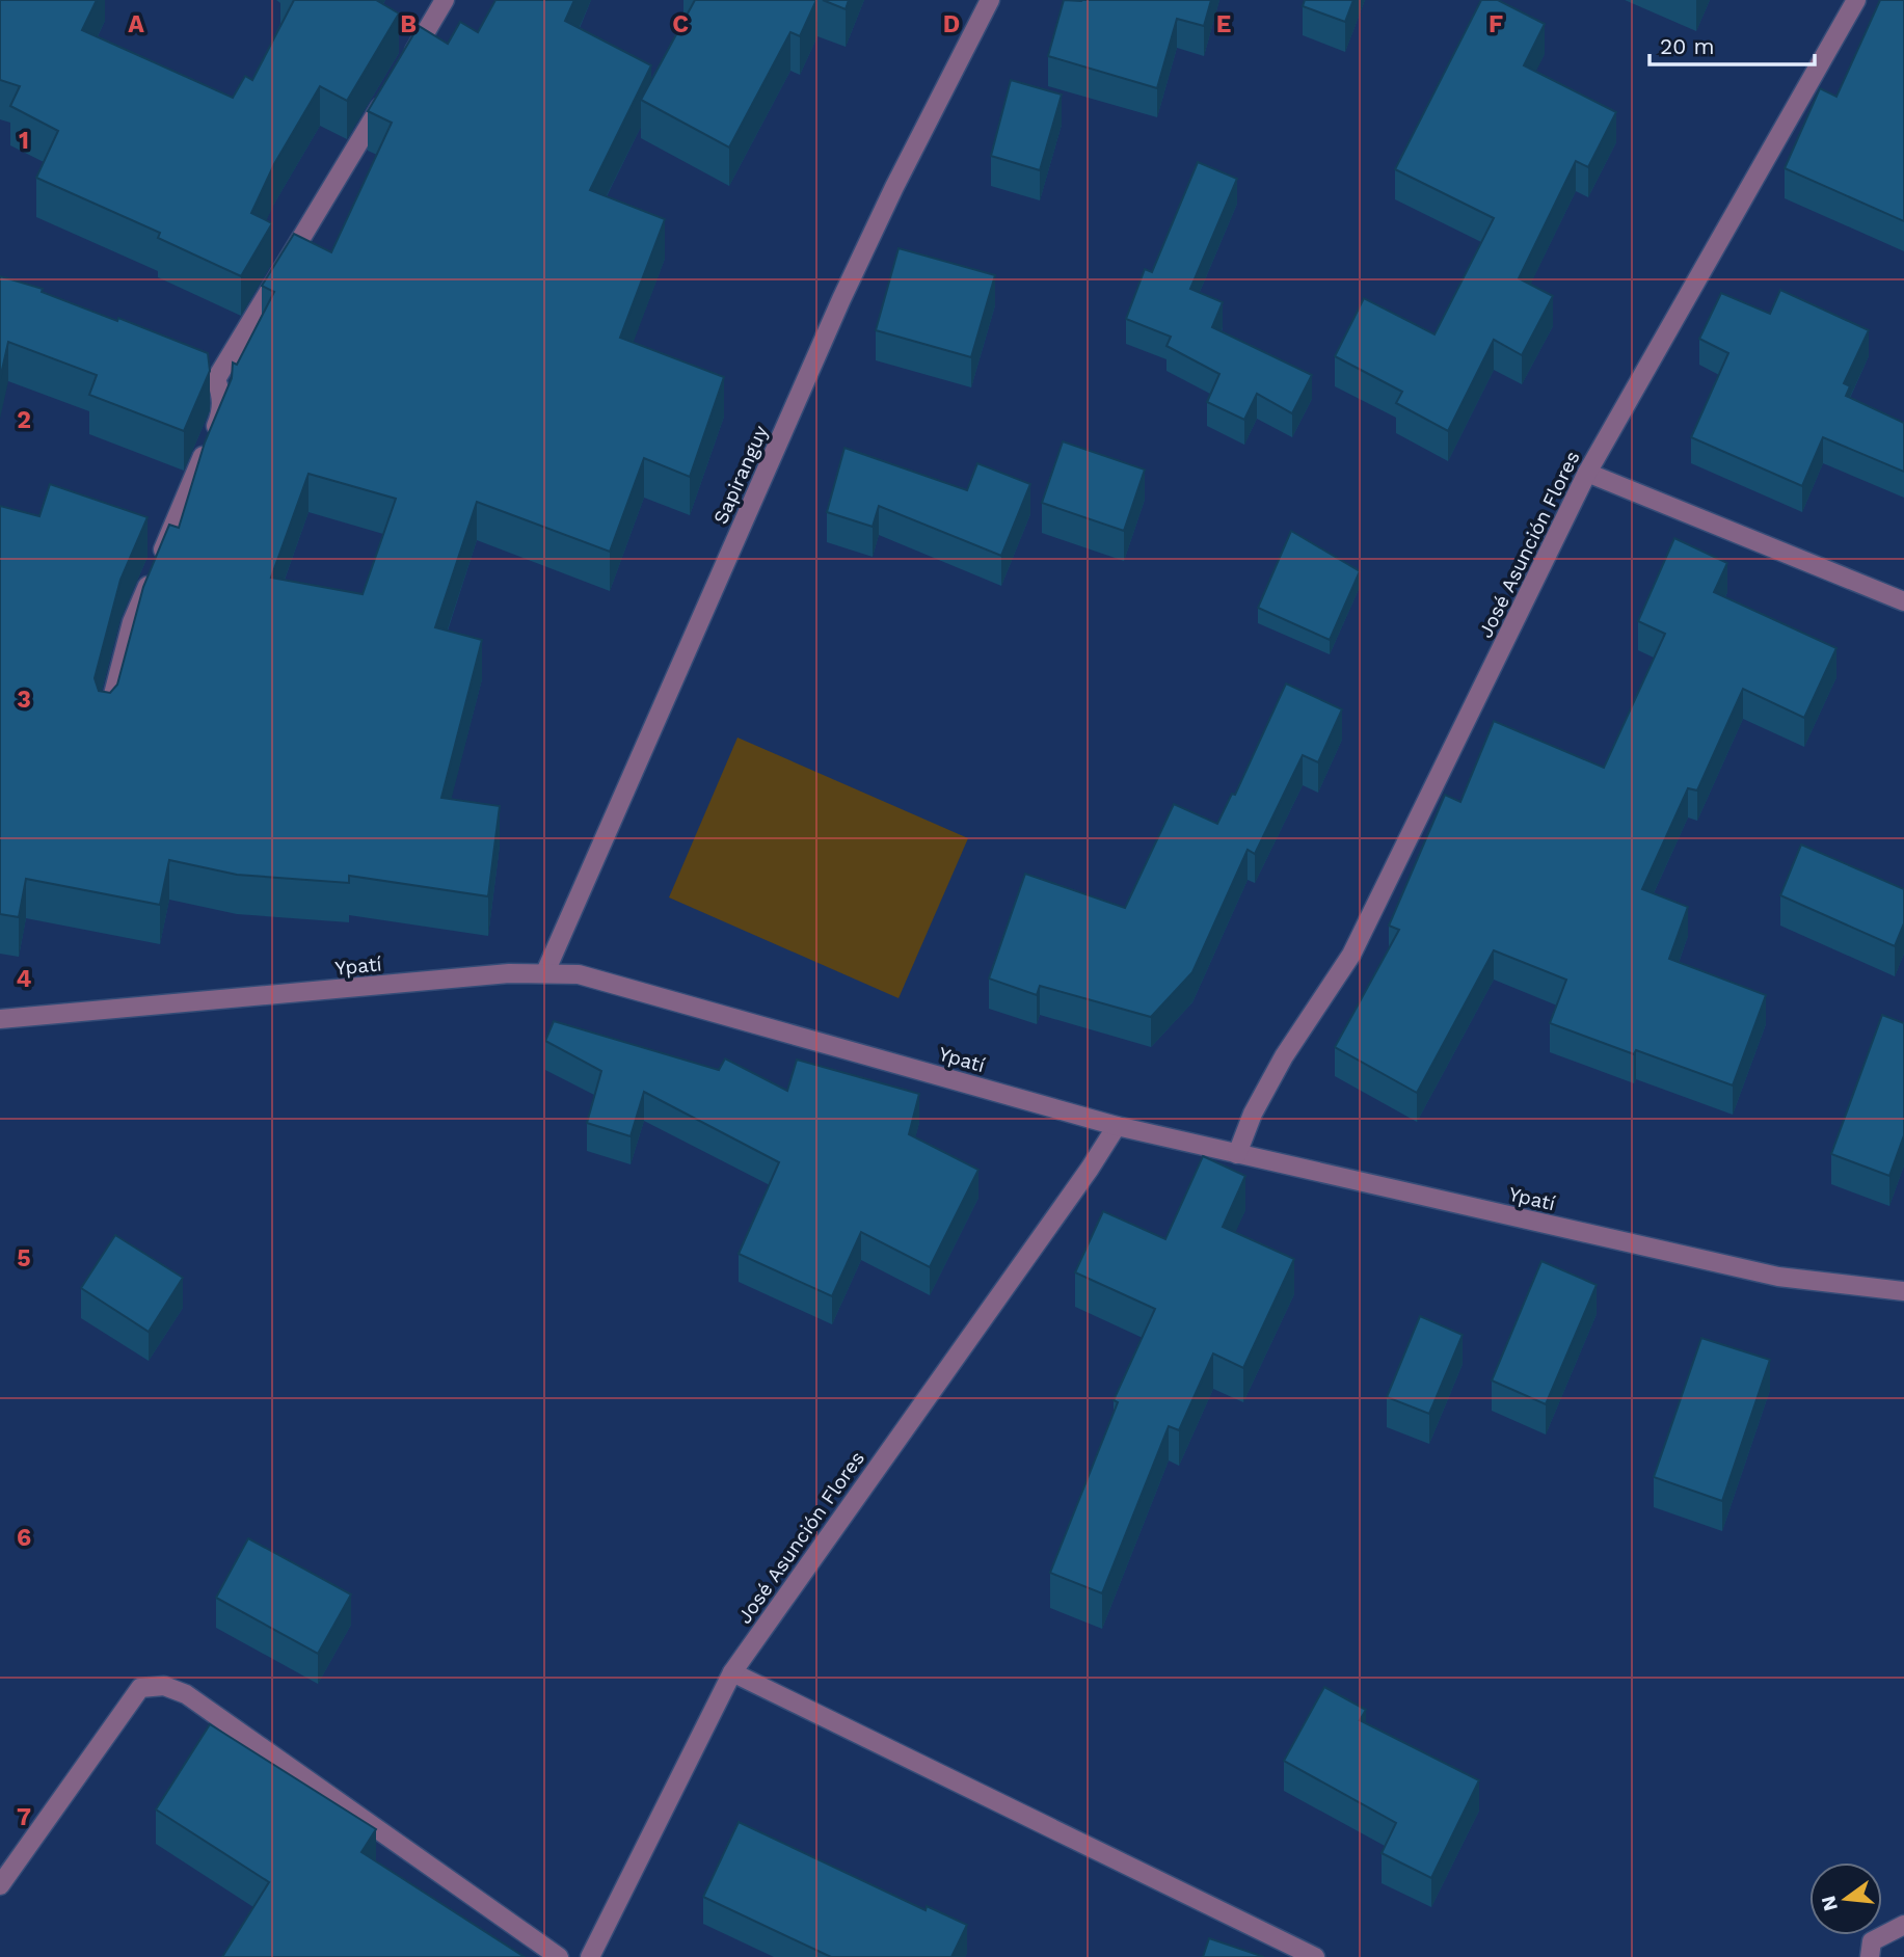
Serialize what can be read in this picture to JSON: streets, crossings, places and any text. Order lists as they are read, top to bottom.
{
  "streets": {
    "street": ["Sapiranguy", "José Asunción Flores", "Ypatí"]
  },
  "crossings": [
    ["Sapiranguy", "Ypatí"],
    ["José Asunción Flores", "Ypatí"]
  ],
  "scale_bar": "20 m",
  "north": "left",
  "grid": {
    "columns": [
      "A",
      "B",
      "C",
      "D",
      "E",
      "F"
    ],
    "rows": [
      "1",
      "2",
      "3",
      "4",
      "5",
      "6",
      "7"
    ]
  }
}
